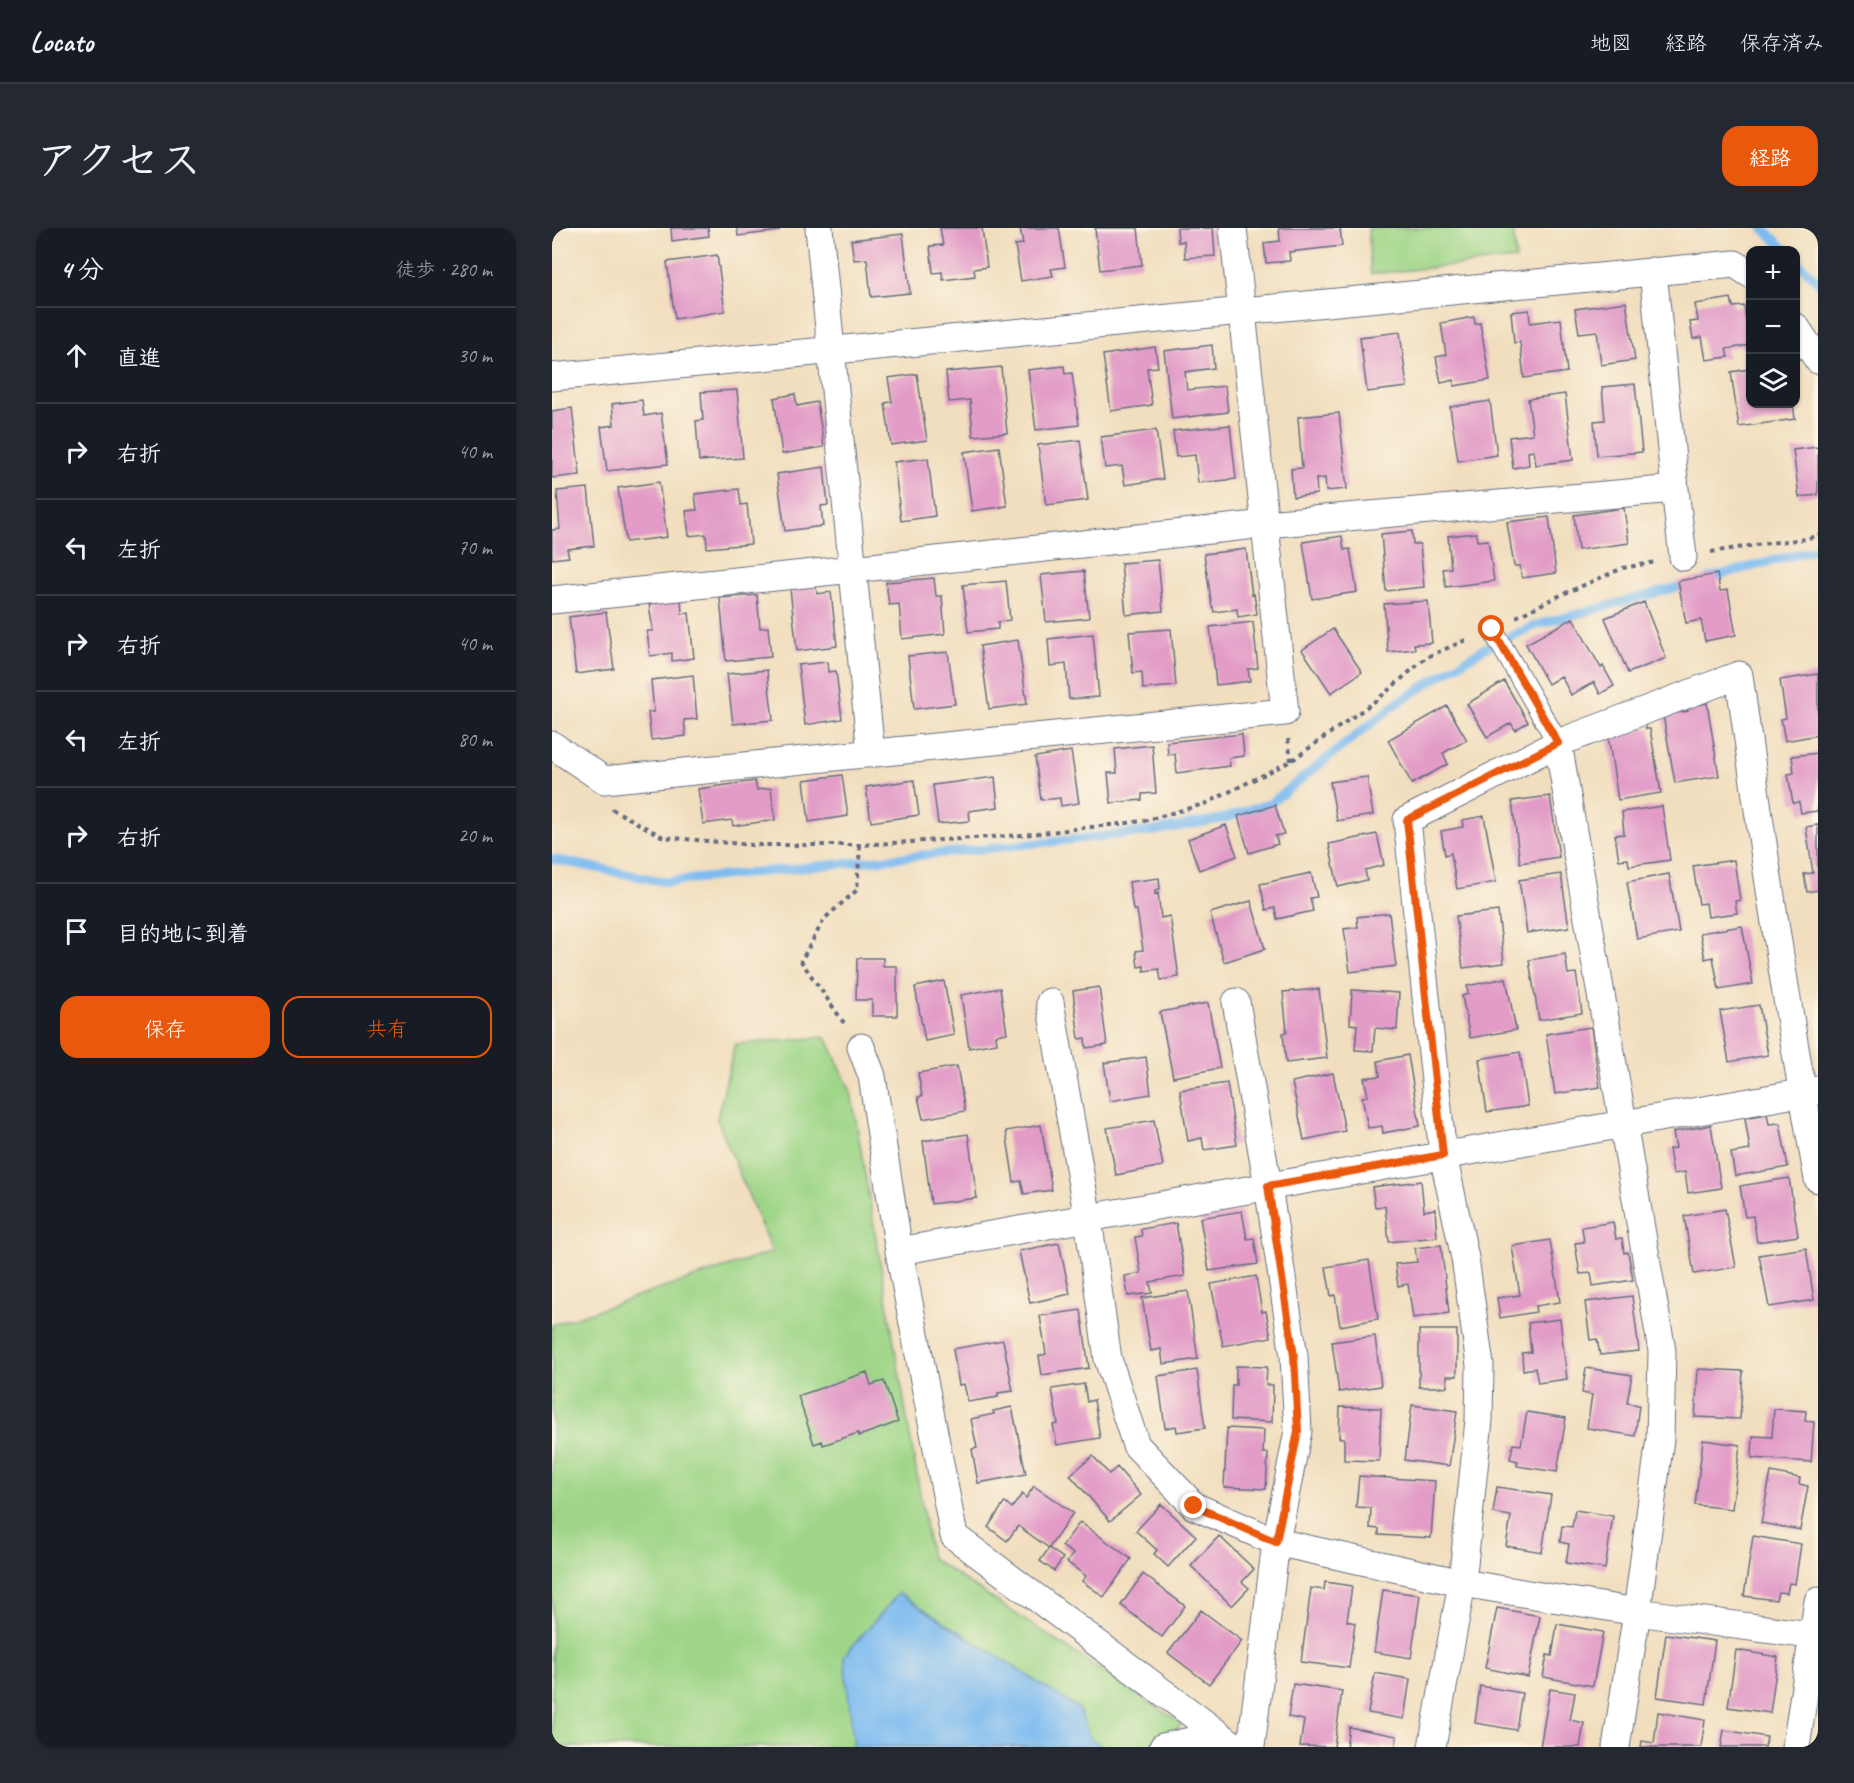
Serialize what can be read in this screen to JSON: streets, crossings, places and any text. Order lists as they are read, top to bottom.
{
  "page": {
    "header": "Locato",
    "nav": ["地図", "経路", "保存済み"],
    "title": "アクセス",
    "buttons": [
      "経路",
      ["保存", "共有"]
    ],
    "heading": ["4 分", "徒歩 · 280 m"],
    "map_buttons": ["+", "−"],
    "list": [
      ["直進", "30 m"],
      ["右折", "40 m"],
      ["左折", "70 m"],
      ["右折", "40 m"],
      ["左折", "80 m"],
      ["右折", "20 m"],
      "目的地に到着"
    ]
  }
}
